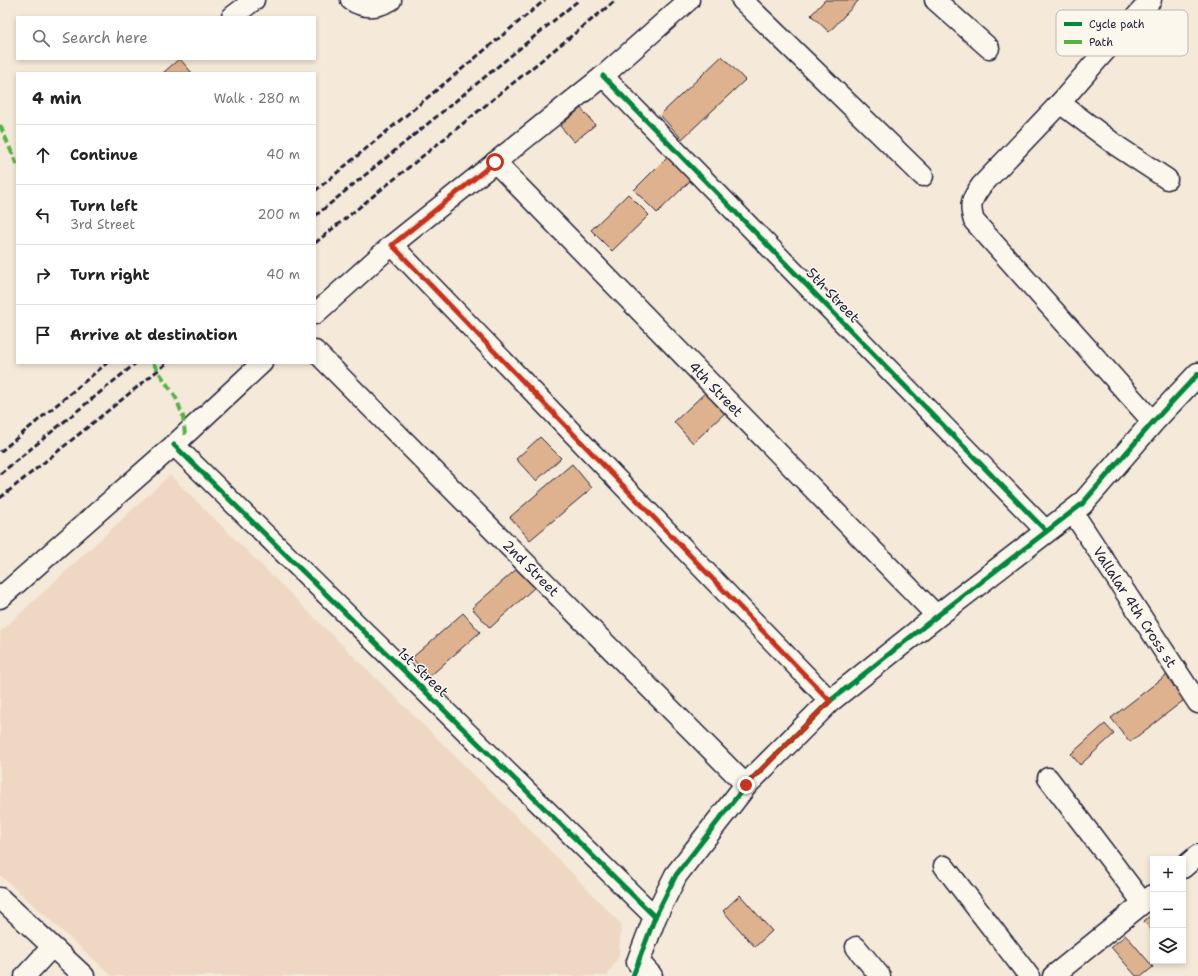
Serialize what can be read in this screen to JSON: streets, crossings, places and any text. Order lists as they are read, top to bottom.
{
  "streets": {
    "street": [
      "5th Street",
      "4th Street",
      "2nd Street",
      "Vallalar 4th Cross st",
      "1st Street"
    ]
  },
  "legend": ["Cycle path", "Path"],
  "page": {
    "search": "Search here",
    "heading": ["4 min", "Walk · 280 m"],
    "list": [
      ["Continue", "40 m"],
      ["Turn left", "3rd Street", "200 m"],
      ["Turn right", "40 m"],
      "Arrive at destination"
    ],
    "map_buttons": ["+", "−"]
  }
}
